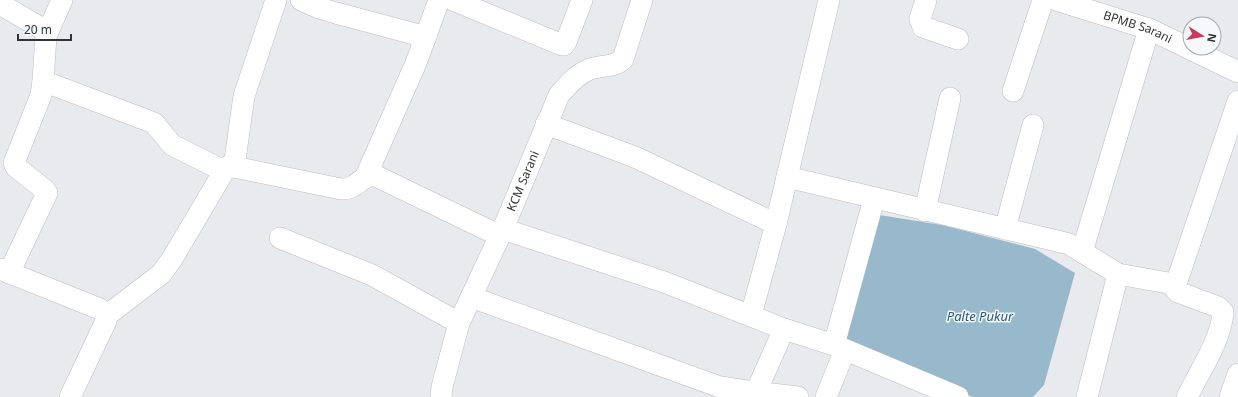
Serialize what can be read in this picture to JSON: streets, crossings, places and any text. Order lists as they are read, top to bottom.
{
  "streets": {
    "street": ["BPMB Sarani", "KCM Sarani"]
  },
  "water": ["Palte Pukur"],
  "scale_bar": "20 m",
  "north": "right"
}
